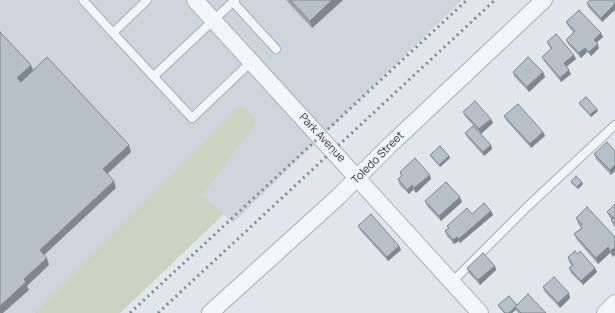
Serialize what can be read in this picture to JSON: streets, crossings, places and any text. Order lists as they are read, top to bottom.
{
  "streets": {
    "street": ["Park Avenue", "Toledo Street"]
  },
  "crossings": [
    ["Park Avenue", "Toledo Street"]
  ]
}
